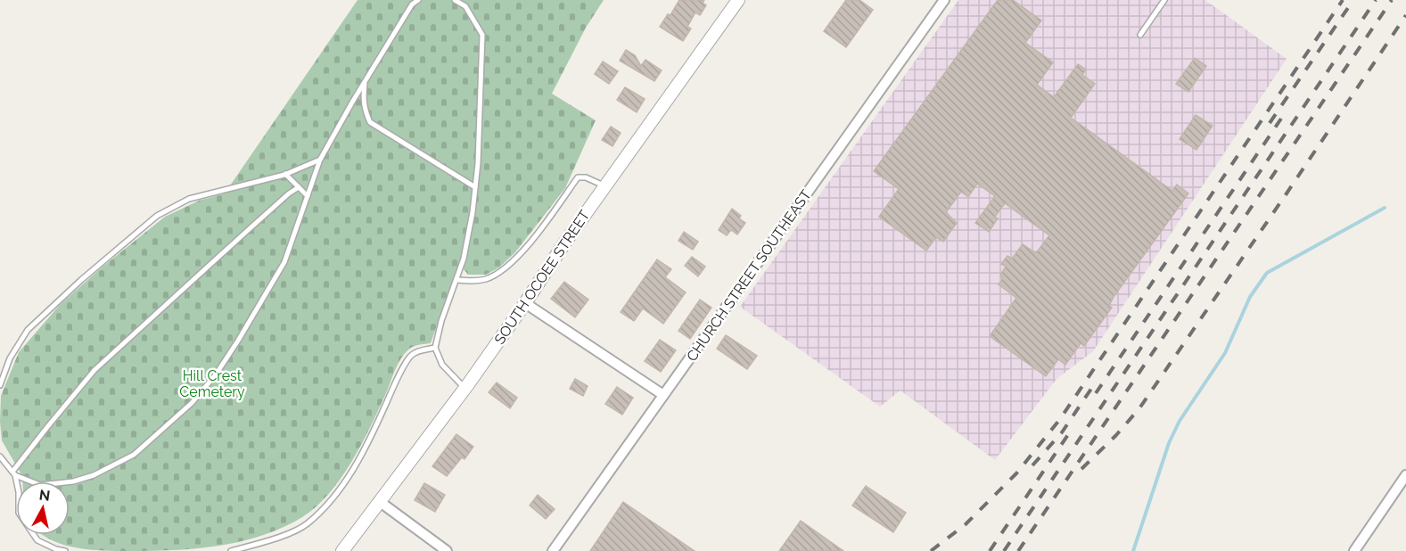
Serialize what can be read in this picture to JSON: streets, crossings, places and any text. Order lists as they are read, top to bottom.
{
  "streets": {
    "street": ["CHURCH STREET SOUTHEAST", "SOUTH OCOEE STREET"]
  },
  "parks": ["Hill Crest Cemetery"],
  "north": "top"
}
